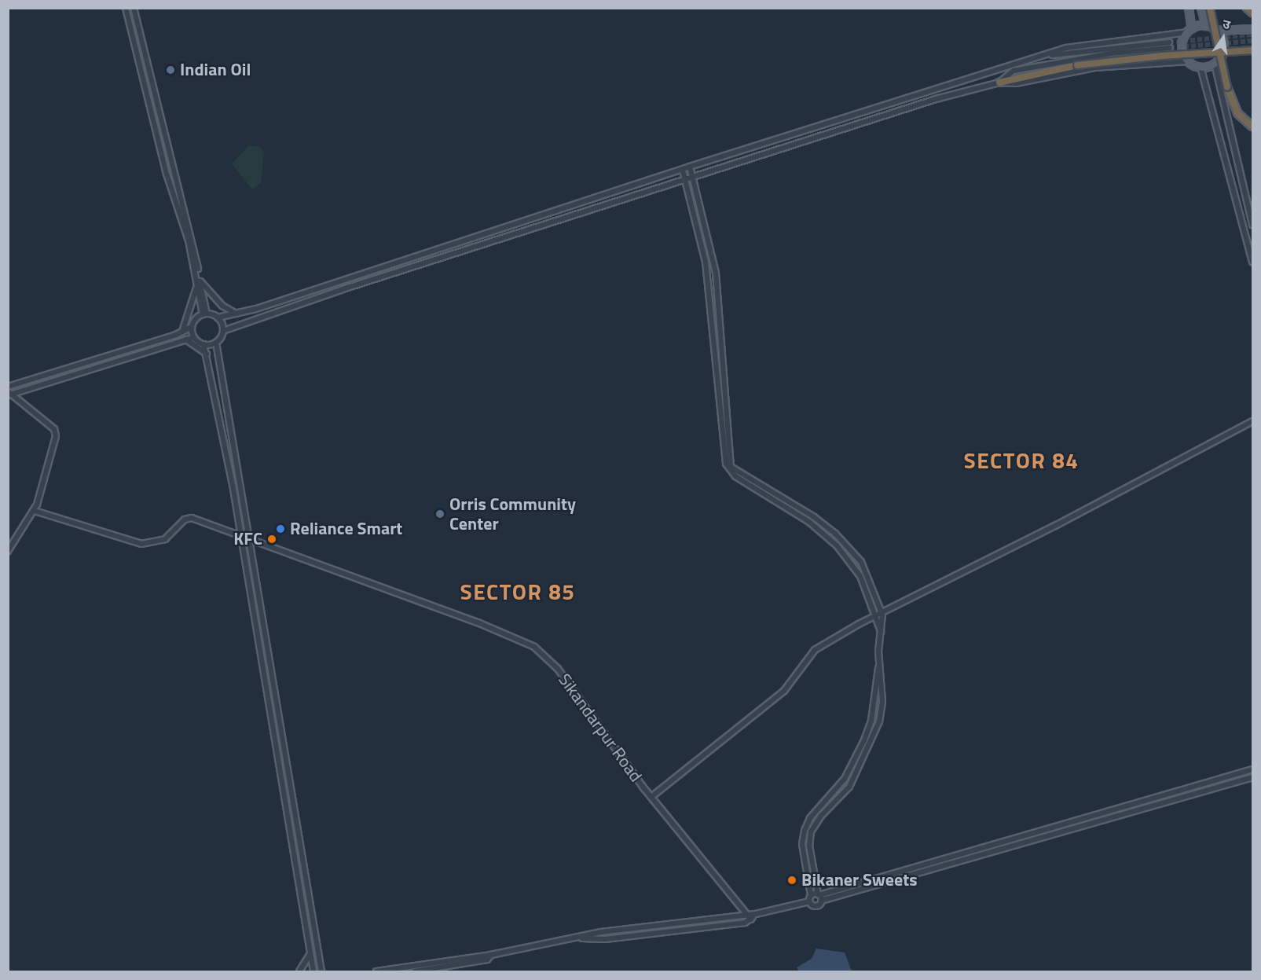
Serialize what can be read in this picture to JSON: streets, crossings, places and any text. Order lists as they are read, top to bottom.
{
  "streets": {
    "street": ["Sikandarpur Road"]
  },
  "districts": ["SECTOR 84", "SECTOR 85"],
  "places": [
    "Indian Oil",
    "Orris Community Center",
    "Reliance Smart",
    "KFC",
    "Bikaner Sweets"
  ],
  "north": "top"
}
